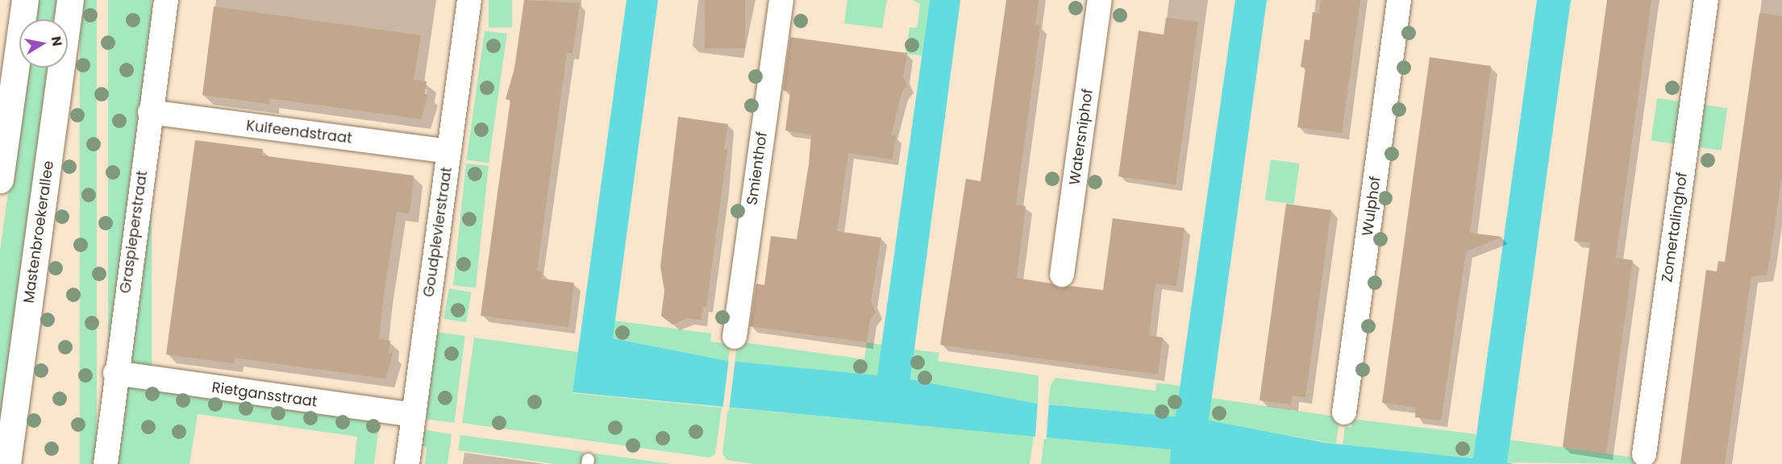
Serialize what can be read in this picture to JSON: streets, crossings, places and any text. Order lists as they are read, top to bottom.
{
  "streets": {
    "main road": ["Mastenbroekerallee"],
    "street": [
      "Kuifeendstraat",
      "Watersniphof",
      "Smienthof",
      "Wulphof",
      "Zomertalinghof",
      "Graspieperstraat",
      "Goudplevierstraat",
      "Rietgansstraat"
    ]
  },
  "crossings": [
    ["Kuifeendstraat", "Graspieperstraat"],
    ["Kuifeendstraat", "Goudplevierstraat"],
    ["Graspieperstraat", "Rietgansstraat"],
    ["Goudplevierstraat", "Rietgansstraat"]
  ],
  "north": "right"
}
